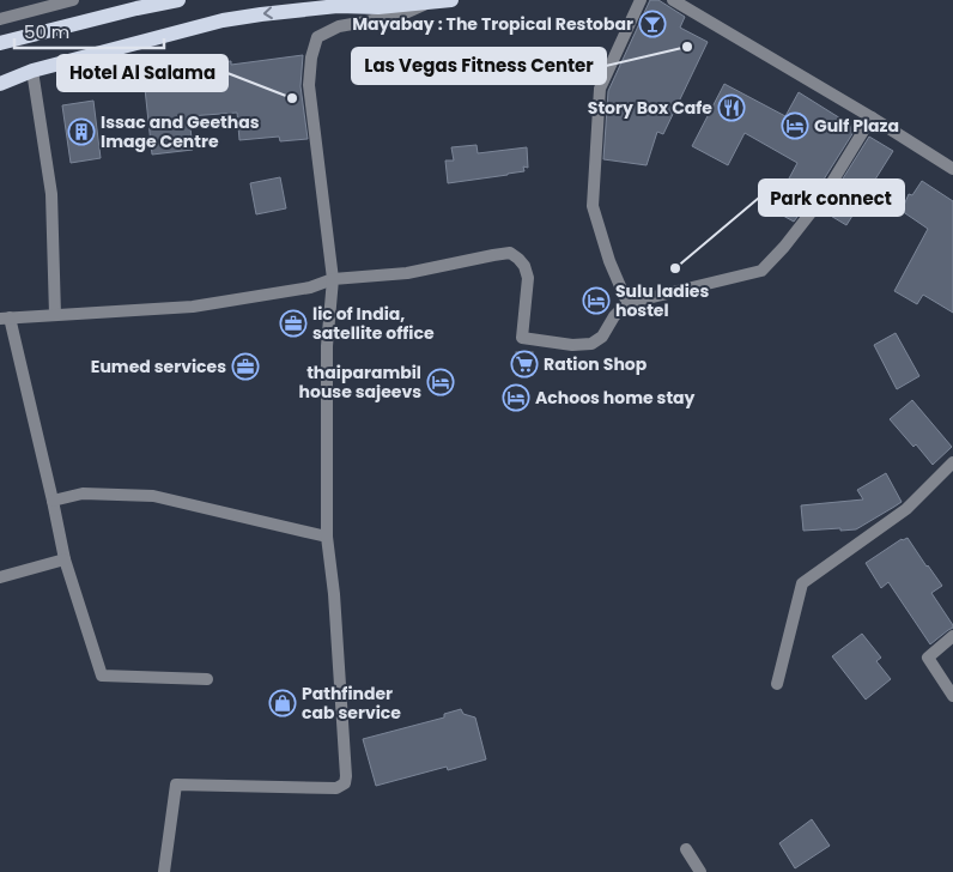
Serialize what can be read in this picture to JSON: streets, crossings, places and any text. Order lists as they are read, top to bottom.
{
  "places": {
    "bar": ["Mayabay : The Tropical Restobar"],
    "other": ["Las Vegas Fitness Center", "Hotel Al Salama", "Park connect"],
    "restaurant": ["Story Box Cafe"],
    "hotel": [
      "Gulf Plaza",
      "Sulu ladies hostel",
      "thaiparambil house sajeevs",
      "Achoos home stay"
    ],
    "building": ["Issac and Geethas Image Centre"],
    "office": ["lic of India, satellite office", "Eumed services"],
    "supermarket": ["Ration Shop"],
    "shop": ["Pathfinder cab service"]
  },
  "scale_bar": "50 m"
}
